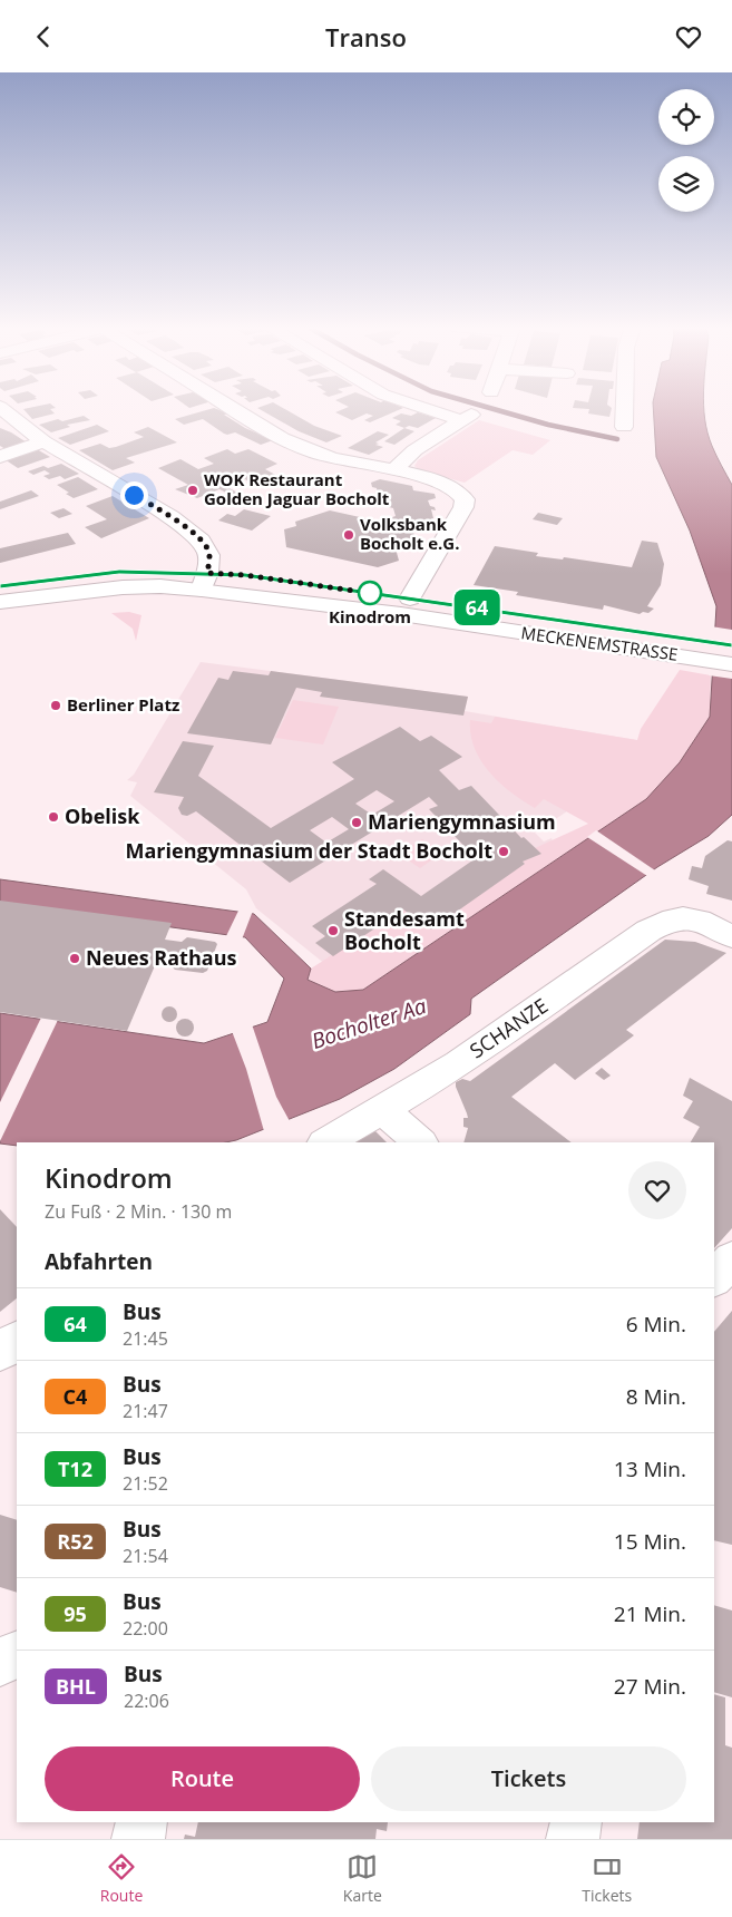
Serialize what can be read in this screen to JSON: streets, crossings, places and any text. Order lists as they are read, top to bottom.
{
  "streets": {
    "street": ["MECKENEMSTRASSE", "SCHANZE"]
  },
  "water": ["Bocholter Aa"],
  "places": [
    "WOK Restaurant Golden Jaguar Bocholt",
    "Volksbank Bocholt e.G.",
    "Kinodrom",
    "Berliner Platz",
    "Obelisk",
    "Mariengymnasium",
    "Mariengymnasium der Stadt Bocholt",
    "Standesamt Bocholt",
    "Neues Rathaus"
  ],
  "lines": ["bus line 64"],
  "page": {
    "header": "Transo",
    "on_map": "64",
    "heading": [
      ["Kinodrom", "Zu Fuß · 2 Min. · 130 m"],
      "Abfahrten"
    ],
    "list": [
      {
        "mark": "64",
        "name": "Bus",
        "note": "21:45",
        "value": "6 Min."
      },
      {
        "mark": "C4",
        "name": "Bus",
        "note": "21:47",
        "value": "8 Min."
      },
      {
        "mark": "T12",
        "name": "Bus",
        "note": "21:52",
        "value": "13 Min."
      },
      {
        "mark": "R52",
        "name": "Bus",
        "note": "21:54",
        "value": "15 Min."
      },
      {
        "mark": "95",
        "name": "Bus",
        "note": "22:00",
        "value": "21 Min."
      },
      {
        "mark": "BHL",
        "name": "Bus",
        "note": "22:06",
        "value": "27 Min."
      }
    ],
    "buttons": ["Route", "Tickets"],
    "tabs": ["Route", "Karte", "Tickets"]
  }
}
